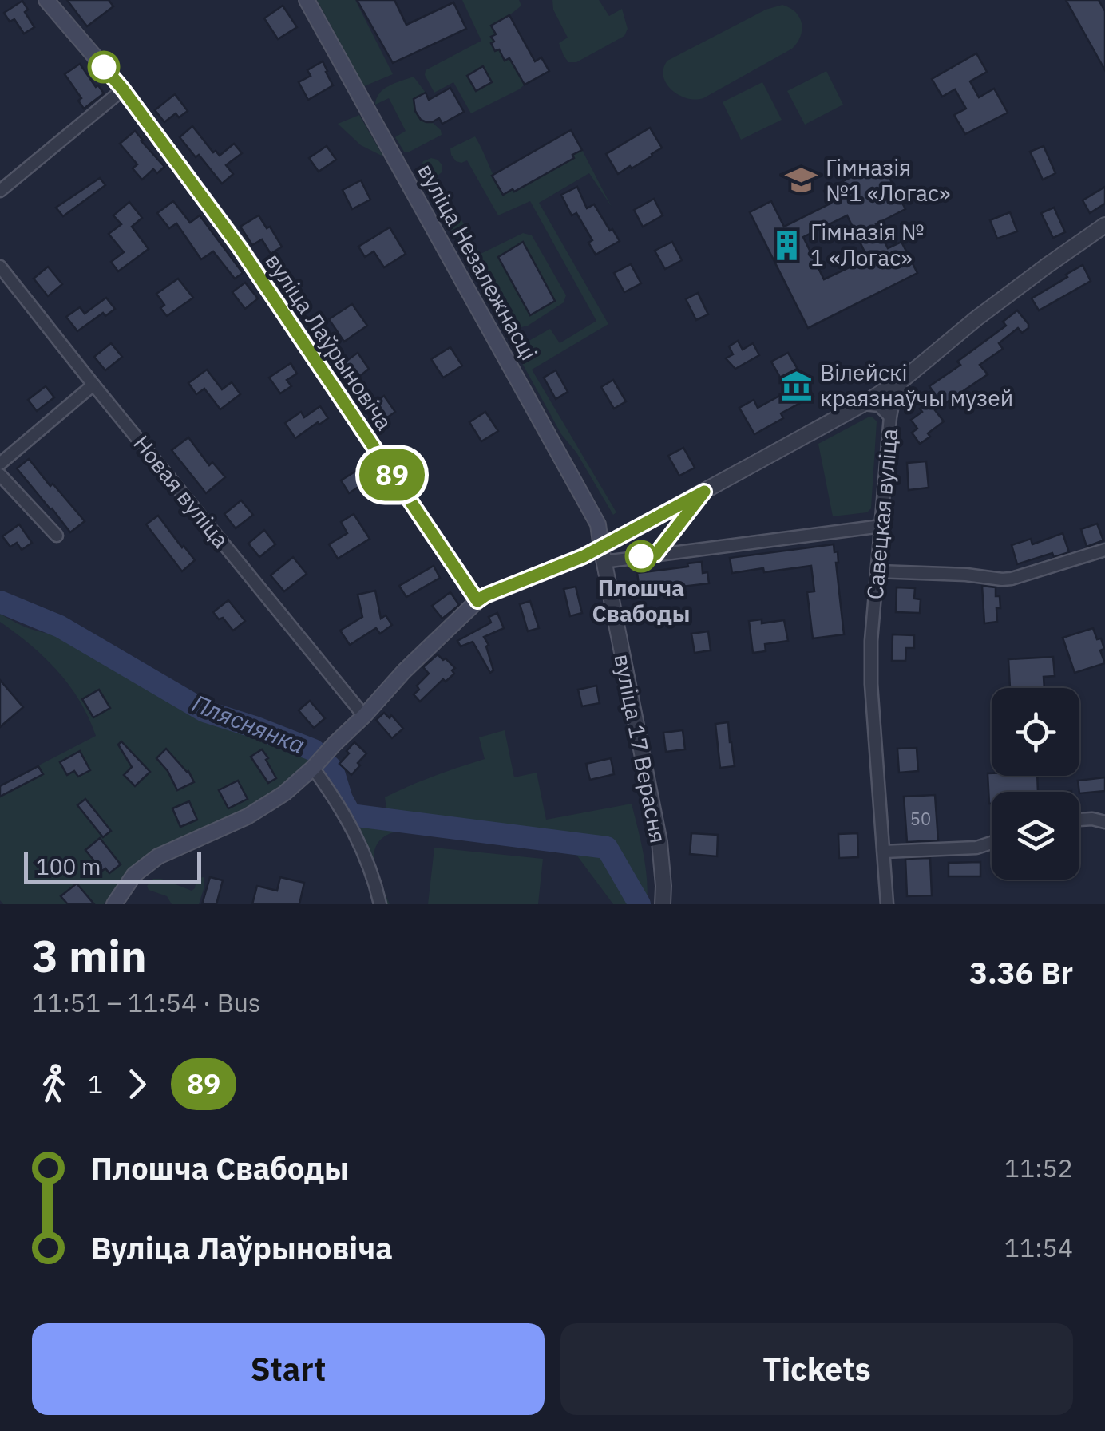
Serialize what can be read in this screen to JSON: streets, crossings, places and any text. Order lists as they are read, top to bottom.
{
  "streets": {
    "main road": ["вуліца Незалежнасці", "вуліца Лаўрыновіча"],
    "street": ["Новая вуліца", "Савецкая вуліца", "вуліца 17 Верасня"]
  },
  "crossings": [
    ["вуліца Незалежнасці", "вуліца 17 Верасня"]
  ],
  "water": ["Пляснянка"],
  "places": {
    "school or university": ["Гімназія №1 «Логас»"],
    "building": ["Гімназія № 1 «Логас»"],
    "museum": ["Вілейскі краязнаўчы музей"],
    "other": ["Плошча Свабоды"]
  },
  "lines": ["bus line 89"],
  "house_numbers": ["50"],
  "scale_bar": "100 m",
  "page": {
    "on_map": "89",
    "scale": "100 m",
    "heading": ["3 min", "11:51 – 11:54 · Bus", "3.36 Br"],
    "legs": ["1", "89"],
    "list": [
      {
        "name": "Плошча Свабоды",
        "value": "11:52"
      },
      {
        "name": "Вуліца Лаўрыновіча",
        "value": "11:54"
      }
    ],
    "buttons": ["Start", "Tickets"]
  }
}
